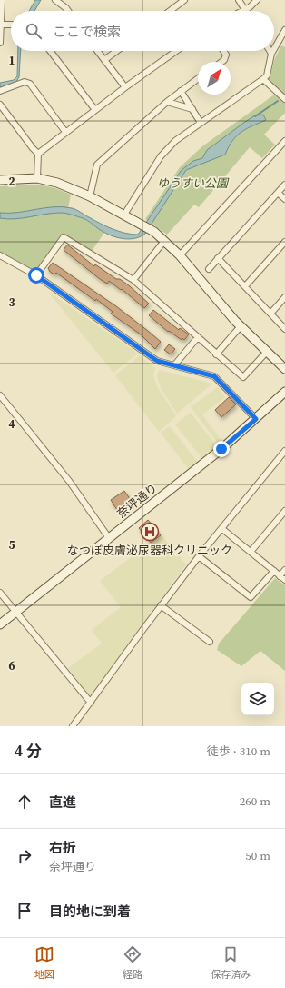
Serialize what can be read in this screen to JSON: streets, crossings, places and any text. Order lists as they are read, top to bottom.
{
  "streets": {
    "street": ["奈坪通り"]
  },
  "parks": ["ゆうすい公園"],
  "places": {
    "hospital": ["なつぼ皮膚泌尿器科クリニック"]
  },
  "north": "top right",
  "page": {
    "search": "ここで検索",
    "heading": ["4 分", "徒歩 · 310 m"],
    "list": [
      ["直進", "260 m"],
      ["右折", "奈坪通り", "50 m"],
      "目的地に到着"
    ],
    "nav": ["地図", "経路", "保存済み"]
  },
  "grid": {
    "rows": [
      "1",
      "2",
      "3",
      "4",
      "5",
      "6"
    ]
  }
}
